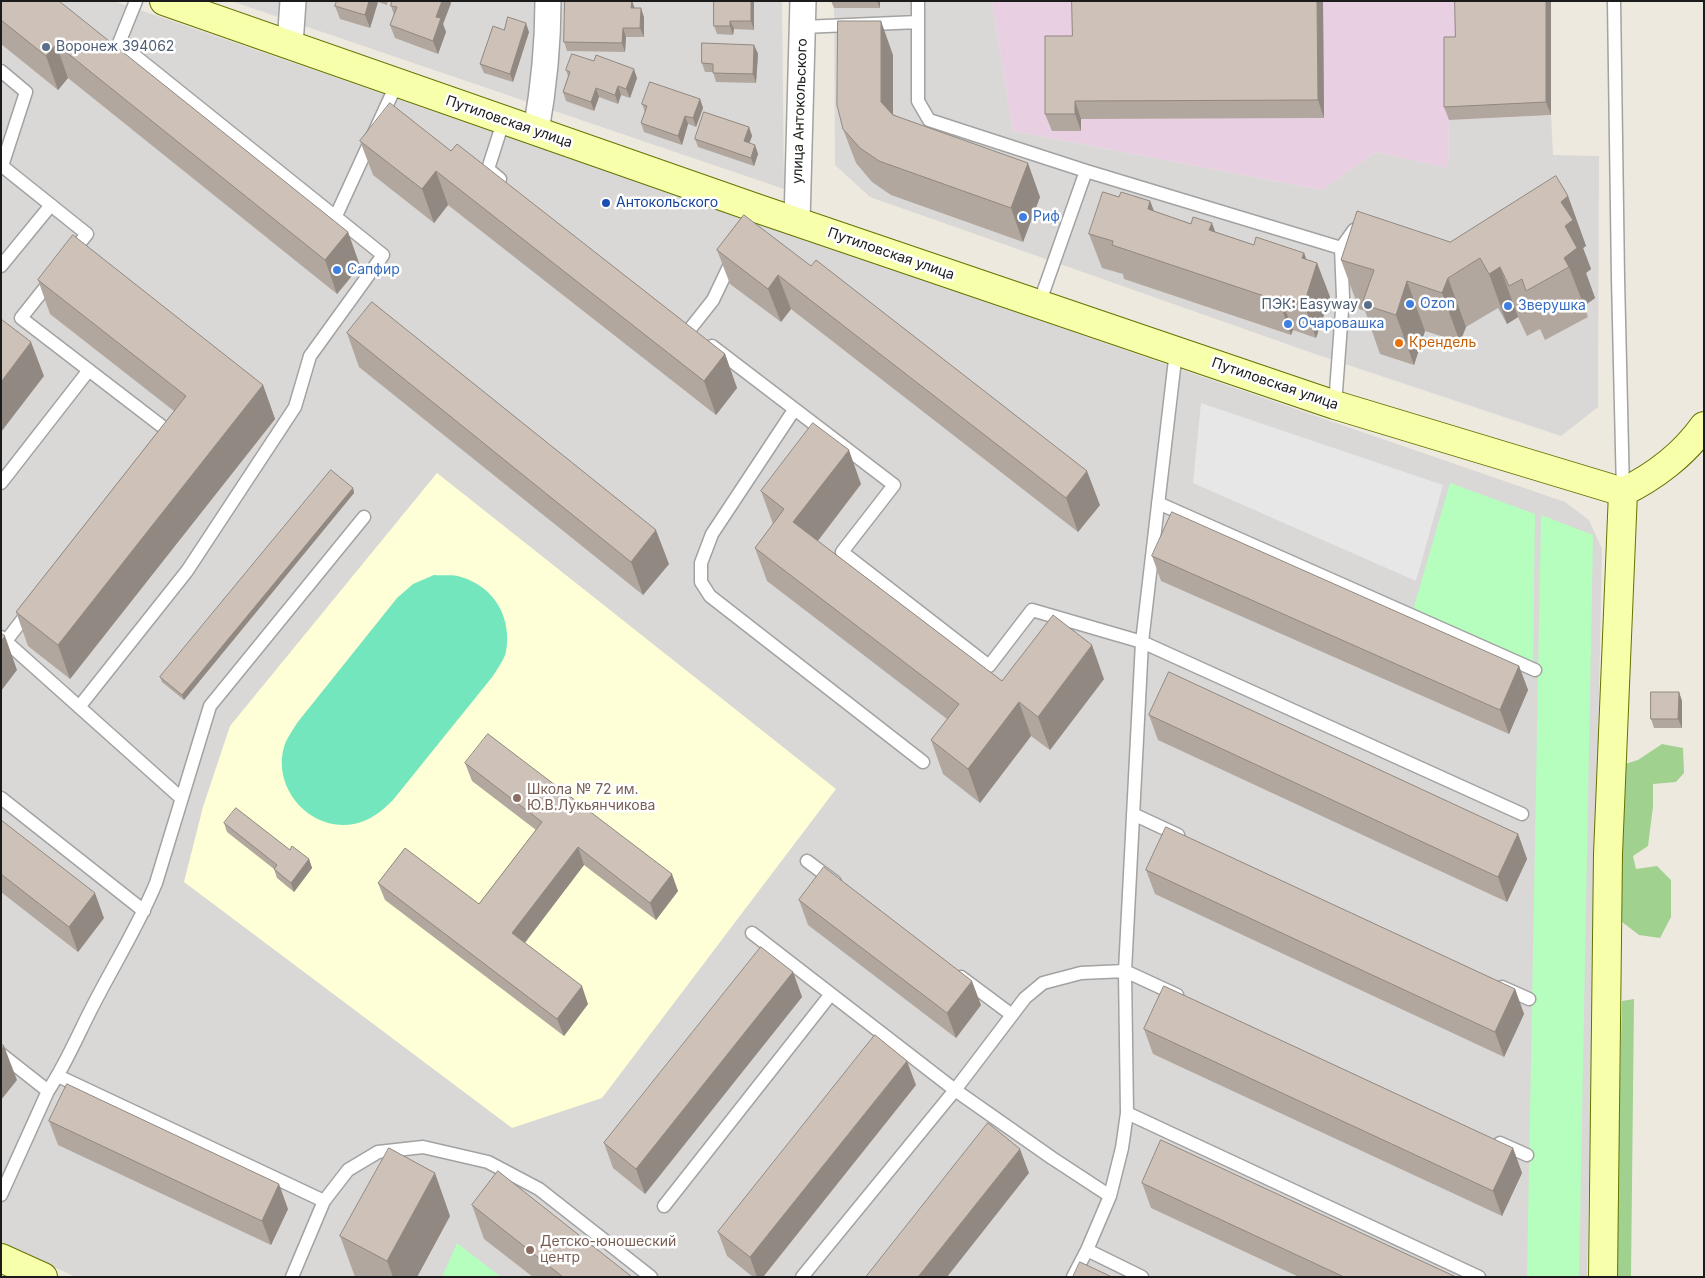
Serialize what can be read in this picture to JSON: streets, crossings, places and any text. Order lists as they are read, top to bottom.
{
  "streets": {
    "street": ["улица Антокольского", "Путиловская улица"]
  },
  "crossings": [
    ["улица Антокольского", "Путиловская улица"]
  ],
  "places": [
    "Воронеж 394062",
    "Антокольского",
    "Риф",
    "Сапфир",
    "Ozon",
    "ПЭК: Easyway",
    "Зверушка",
    "Очаровашка",
    "Крендель",
    "Школа № 72 им. Ю.В.Лукьянчикова",
    "Детско-юношеский центр"
  ]
}
